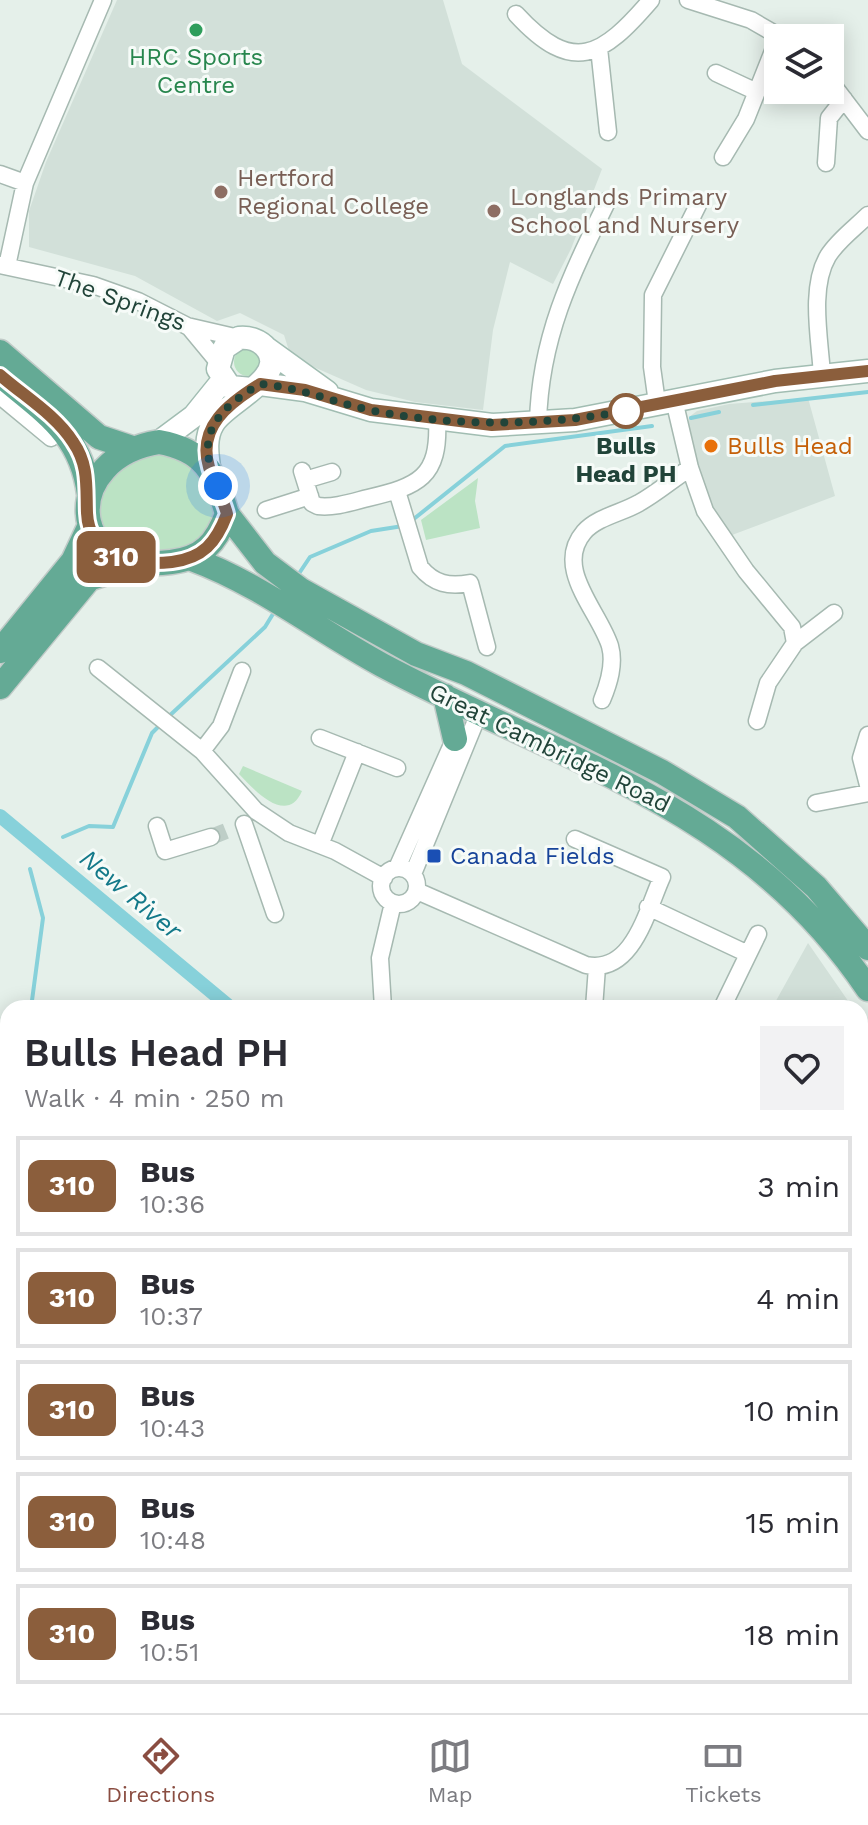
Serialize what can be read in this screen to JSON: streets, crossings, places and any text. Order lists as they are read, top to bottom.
{
  "streets": {
    "main road": ["Great Cambridge Road"],
    "street": ["The Springs"]
  },
  "water": ["New River"],
  "places": {
    "other": [
      "HRC Sports Centre",
      "Hertford Regional College",
      "Longlands Primary School and Nursery",
      "Bulls Head PH",
      "Bulls Head"
    ],
    "transit": ["Canada Fields"]
  },
  "lines": ["bus line 310"],
  "page": {
    "on_map": "310",
    "heading": ["Bulls Head PH", "Walk · 4 min · 250 m"],
    "list": [
      {
        "mark": "310",
        "name": "Bus",
        "note": "10:36",
        "value": "3 min"
      },
      {
        "mark": "310",
        "name": "Bus",
        "note": "10:37",
        "value": "4 min"
      },
      {
        "mark": "310",
        "name": "Bus",
        "note": "10:43",
        "value": "10 min"
      },
      {
        "mark": "310",
        "name": "Bus",
        "note": "10:48",
        "value": "15 min"
      },
      {
        "mark": "310",
        "name": "Bus",
        "note": "10:51",
        "value": "18 min"
      }
    ],
    "tabs": ["Directions", "Map", "Tickets"]
  }
}
